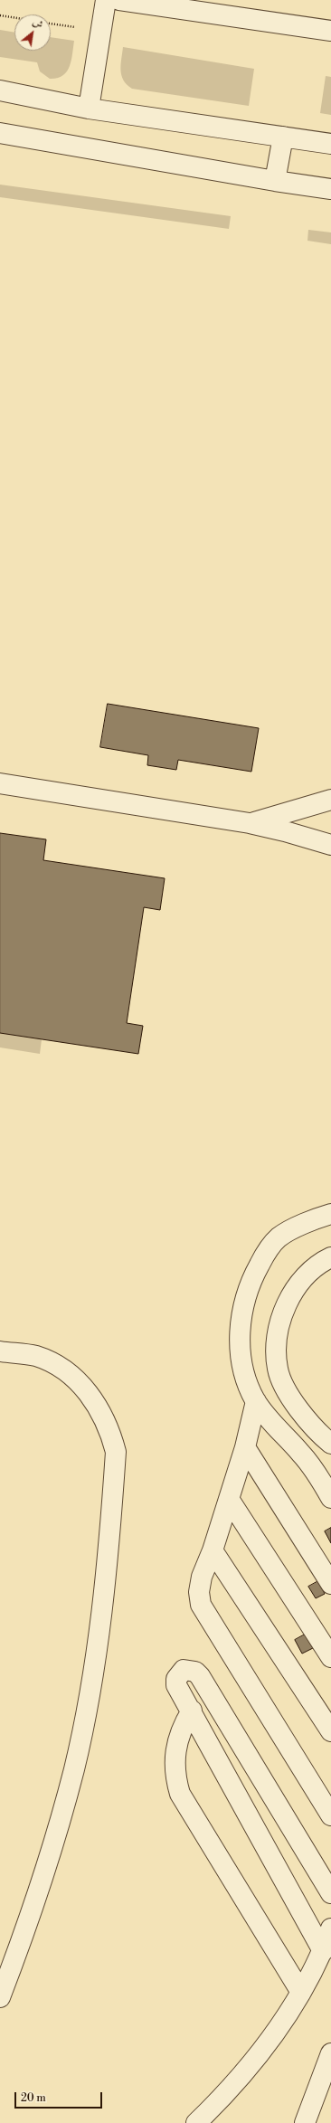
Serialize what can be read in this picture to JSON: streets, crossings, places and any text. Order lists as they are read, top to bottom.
{
  "scale_bar": "20 m",
  "north": "top right"
}
